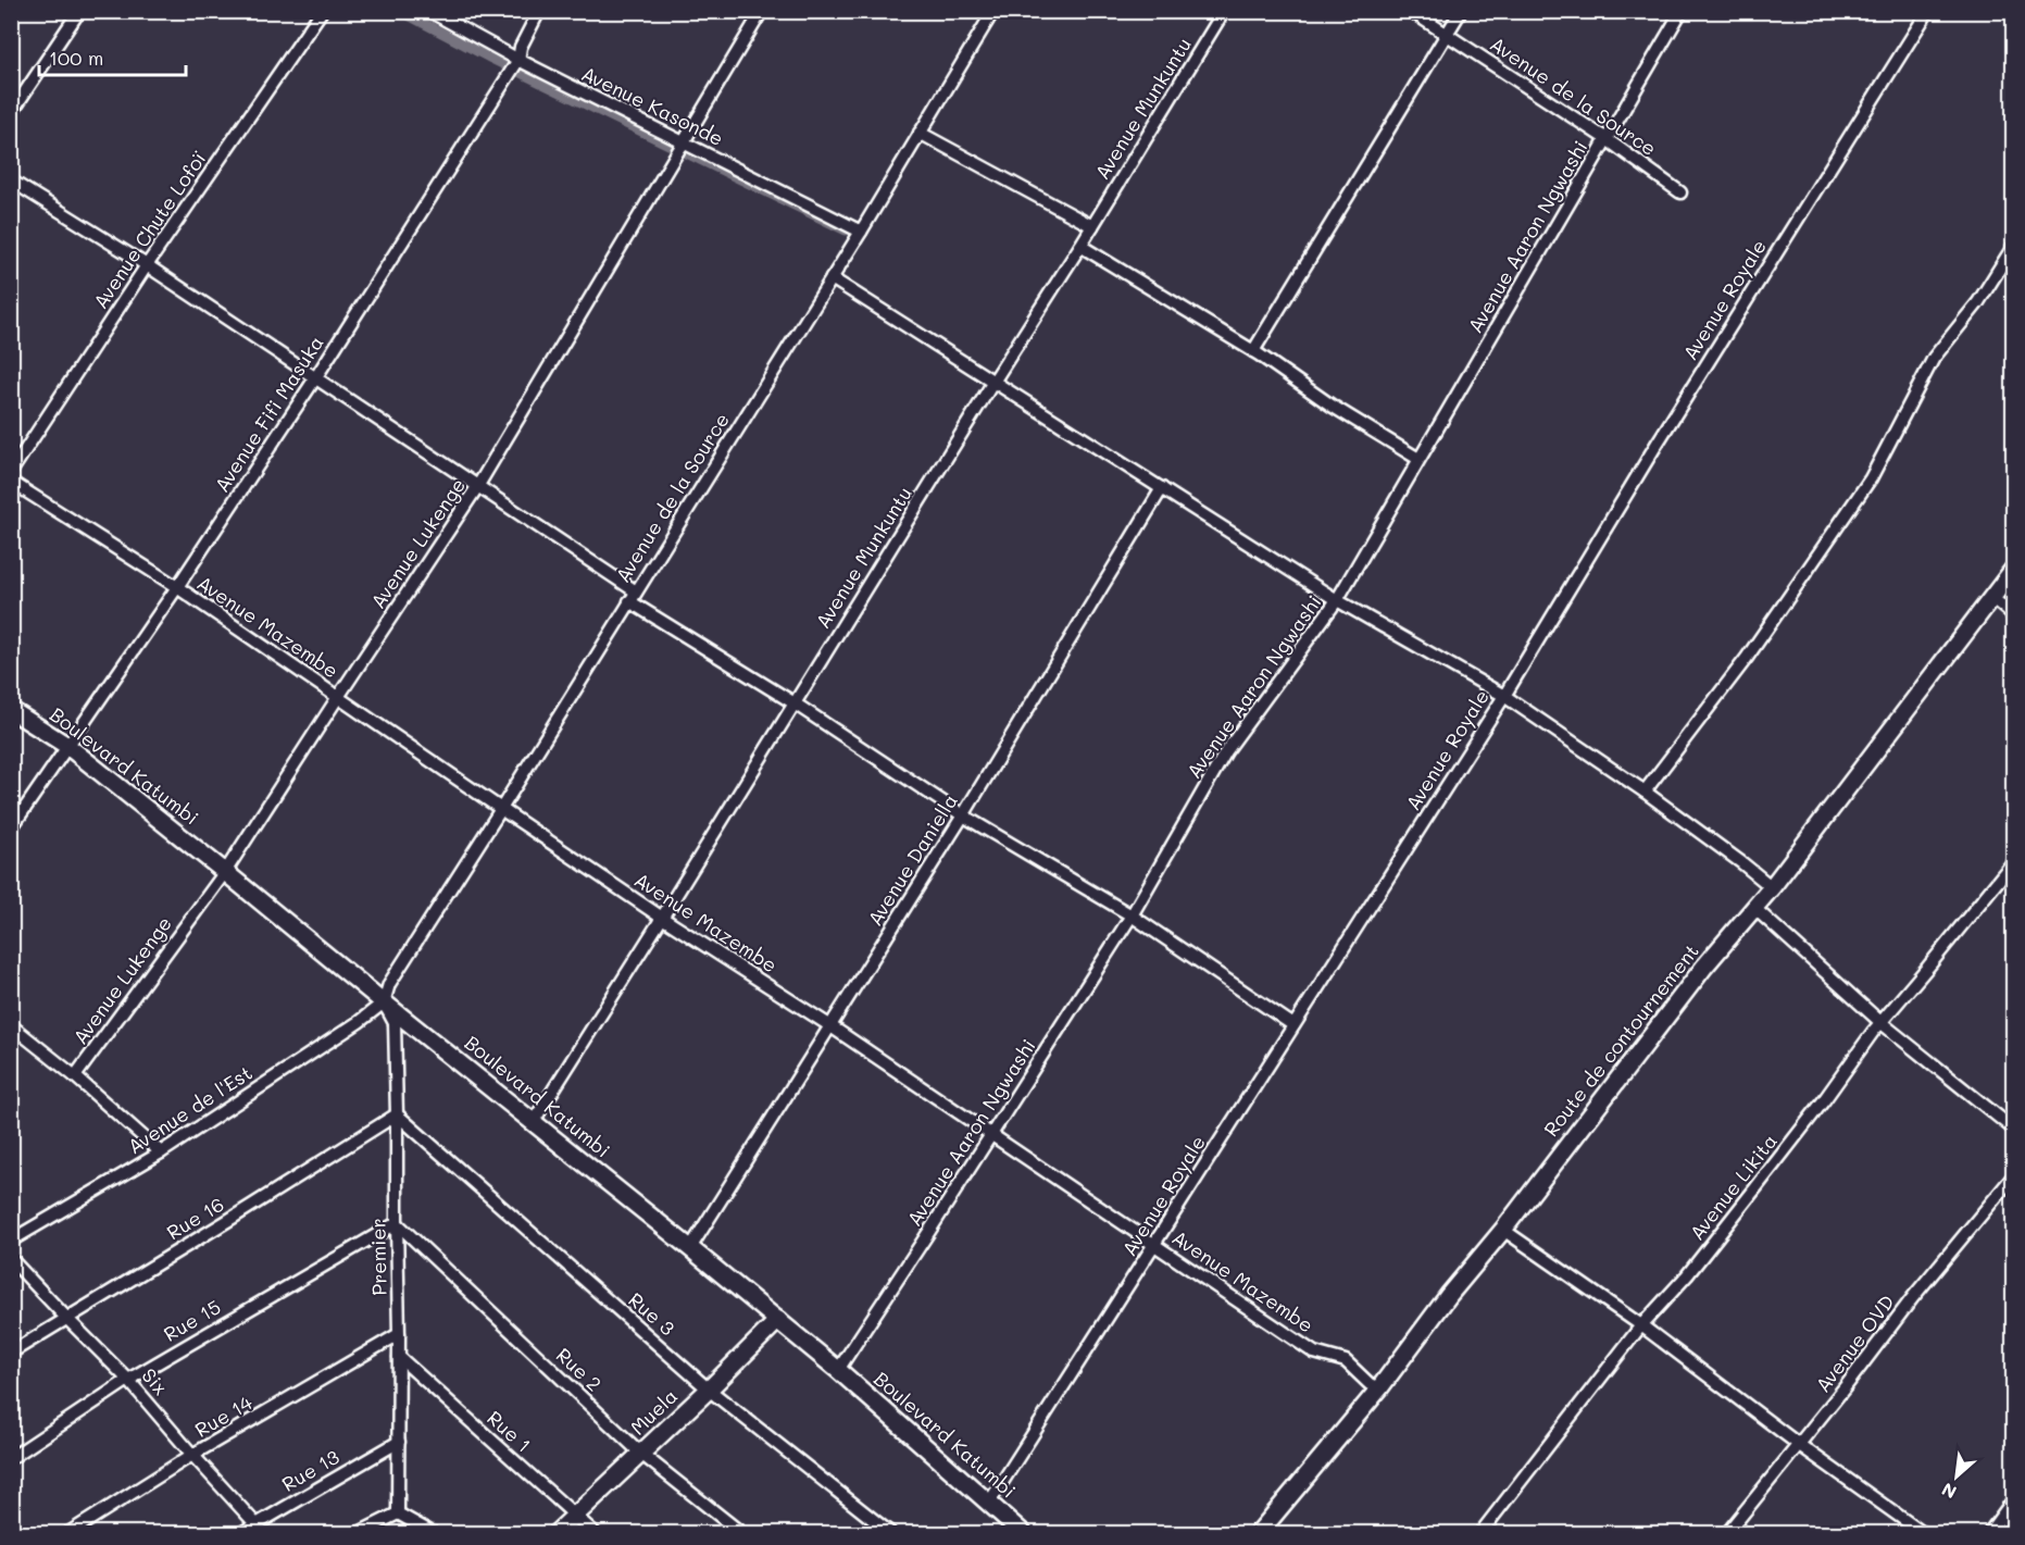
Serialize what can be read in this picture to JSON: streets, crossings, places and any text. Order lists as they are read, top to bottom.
{
  "streets": {
    "street": [
      "Avenue de la Source",
      "Avenue Kasonde",
      "Avenue Munkuntu",
      "Avenue Chute Lofoï",
      "Avenue Aaron Ngwashi",
      "Avenue Royale",
      "Avenue Fifi Masuka",
      "Avenue Lukenge",
      "Avenue Mazembe",
      "Boulevard Katumbi",
      "Avenue Daniella",
      "Route de contournement",
      "Avenue de l'Est",
      "Avenue Likita",
      "Rue 16",
      "Premier",
      "Rue 3",
      "Rue 15",
      "Avenue OVD",
      "Rue 2",
      "Six",
      "Muela",
      "Rue 14",
      "Rue 1",
      "Rue 13"
    ]
  },
  "crossings": [
    ["Avenue de la Source", "Avenue Kasonde"],
    ["Avenue de la Source", "Avenue Aaron Ngwashi"],
    ["Avenue de la Source", "Avenue Mazembe"],
    ["Avenue de la Source", "Boulevard Katumbi"],
    ["Avenue de la Source", "Avenue de l'Est"],
    ["Avenue de la Source", "Premier"],
    ["Avenue Kasonde", "Avenue Fifi Masuka"],
    ["Avenue Kasonde", "Avenue Lukenge"],
    ["Avenue Munkuntu", "Avenue Mazembe"],
    ["Avenue Munkuntu", "Boulevard Katumbi"],
    ["Avenue Aaron Ngwashi", "Avenue Mazembe"],
    ["Avenue Aaron Ngwashi", "Boulevard Katumbi"],
    ["Avenue Royale", "Avenue Mazembe"],
    ["Avenue Royale", "Boulevard Katumbi"],
    ["Avenue Fifi Masuka", "Avenue Mazembe"],
    ["Avenue Fifi Masuka", "Boulevard Katumbi"],
    ["Avenue Lukenge", "Avenue Mazembe"],
    ["Avenue Lukenge", "Boulevard Katumbi"],
    ["Avenue Mazembe", "Avenue Daniella"],
    ["Avenue Mazembe", "Route de contournement"],
    ["Boulevard Katumbi", "Avenue Daniella"],
    ["Boulevard Katumbi", "Avenue de l'Est"],
    ["Boulevard Katumbi", "Premier"],
    ["Boulevard Katumbi", "Muela"],
    ["Avenue de l'Est", "Premier"],
    ["Rue 16", "Premier"],
    ["Rue 16", "Rue 3"],
    ["Rue 16", "Six"],
    ["Premier", "Rue 3"],
    ["Premier", "Rue 15"],
    ["Premier", "Rue 2"],
    ["Premier", "Rue 14"],
    ["Premier", "Rue 1"],
    ["Premier", "Rue 13"],
    ["Rue 3", "Muela"],
    ["Rue 15", "Rue 2"],
    ["Rue 15", "Six"],
    ["Rue 2", "Muela"],
    ["Six", "Rue 14"],
    ["Six", "Rue 13"],
    ["Muela", "Rue 1"]
  ],
  "scale_bar": "100 m",
  "north": "bottom left"
}
